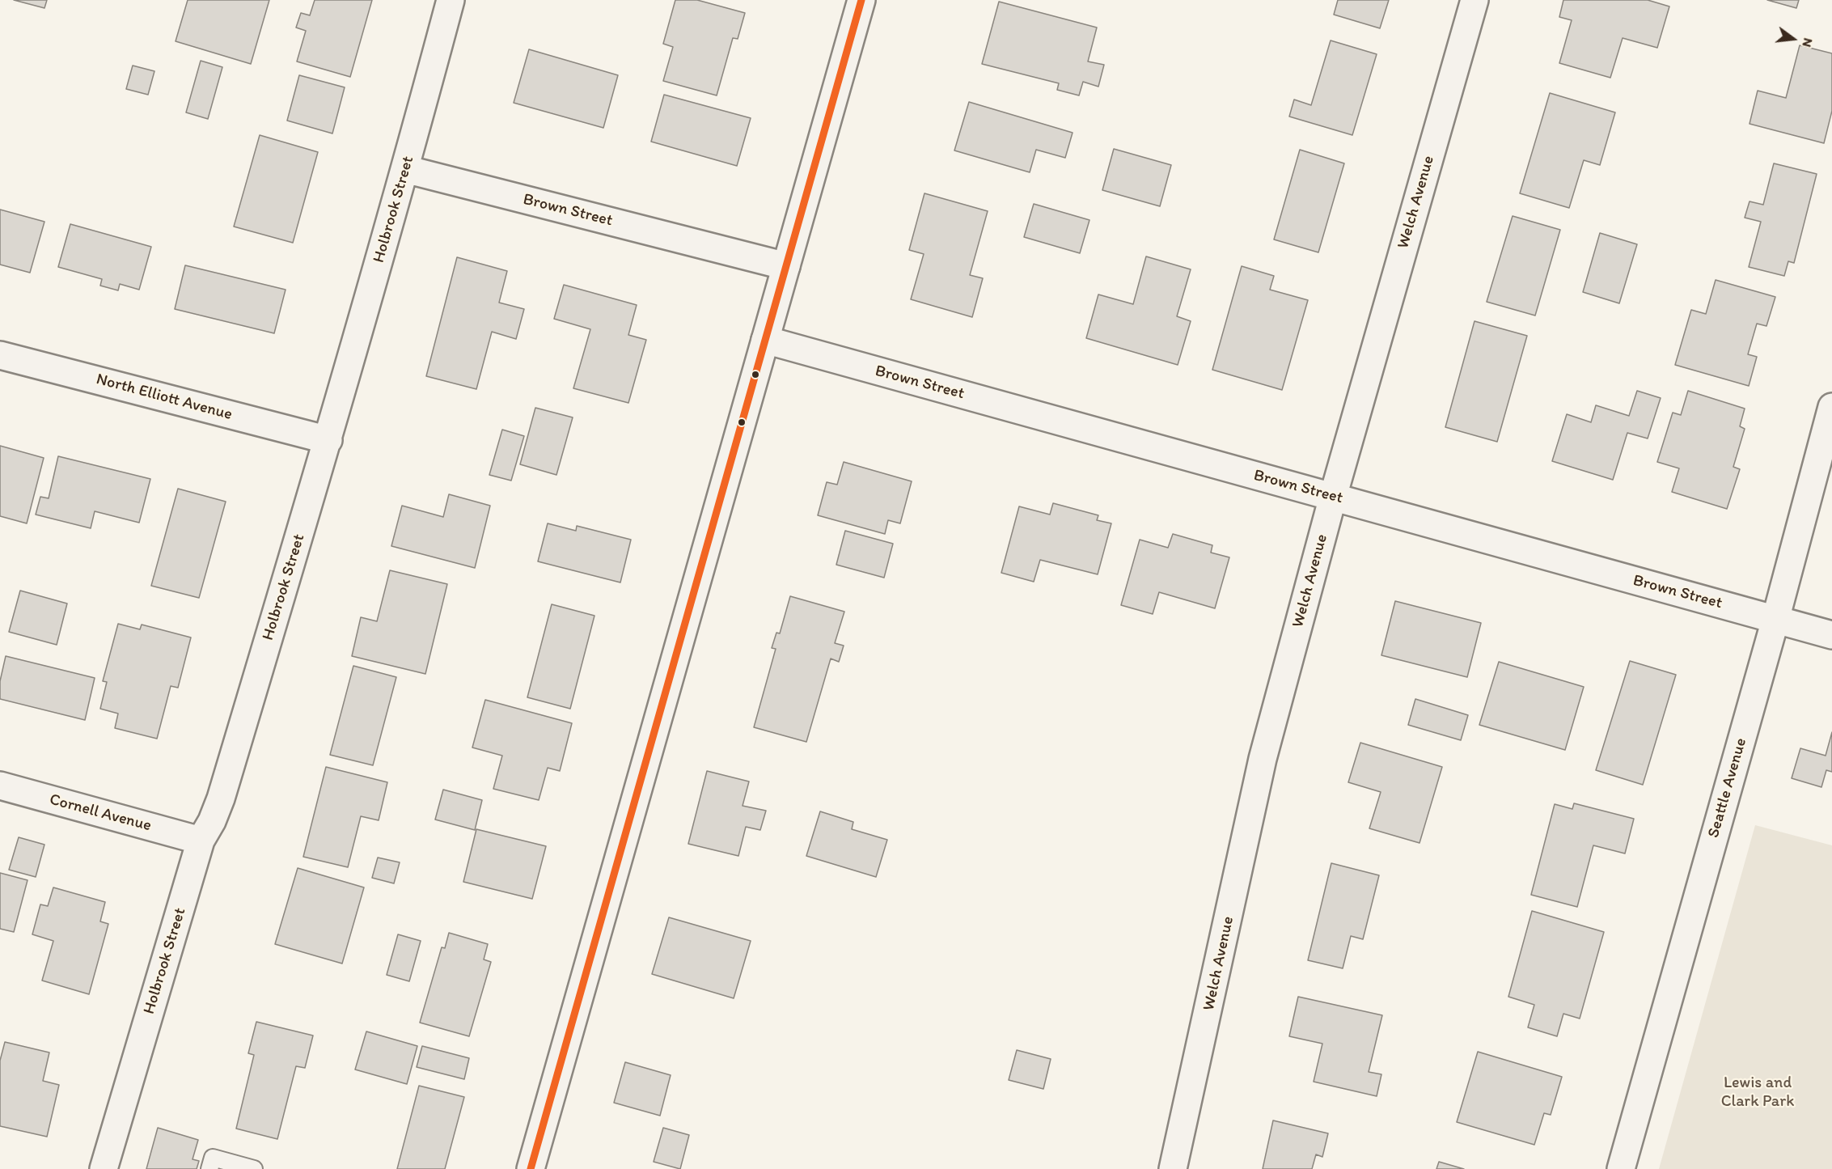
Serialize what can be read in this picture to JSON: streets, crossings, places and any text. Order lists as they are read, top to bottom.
{
  "streets": {
    "street": [
      "Welch Avenue",
      "Holbrook Street",
      "Brown Street",
      "North Elliott Avenue",
      "Seattle Avenue",
      "Cornell Avenue"
    ]
  },
  "crossings": [
    ["Welch Avenue", "Brown Street"],
    ["Holbrook Street", "Brown Street"],
    ["Holbrook Street", "North Elliott Avenue"],
    ["Holbrook Street", "Cornell Avenue"],
    ["Brown Street", "Seattle Avenue"]
  ],
  "parks": ["Lewis and Clark Park"],
  "north": "right"
}
